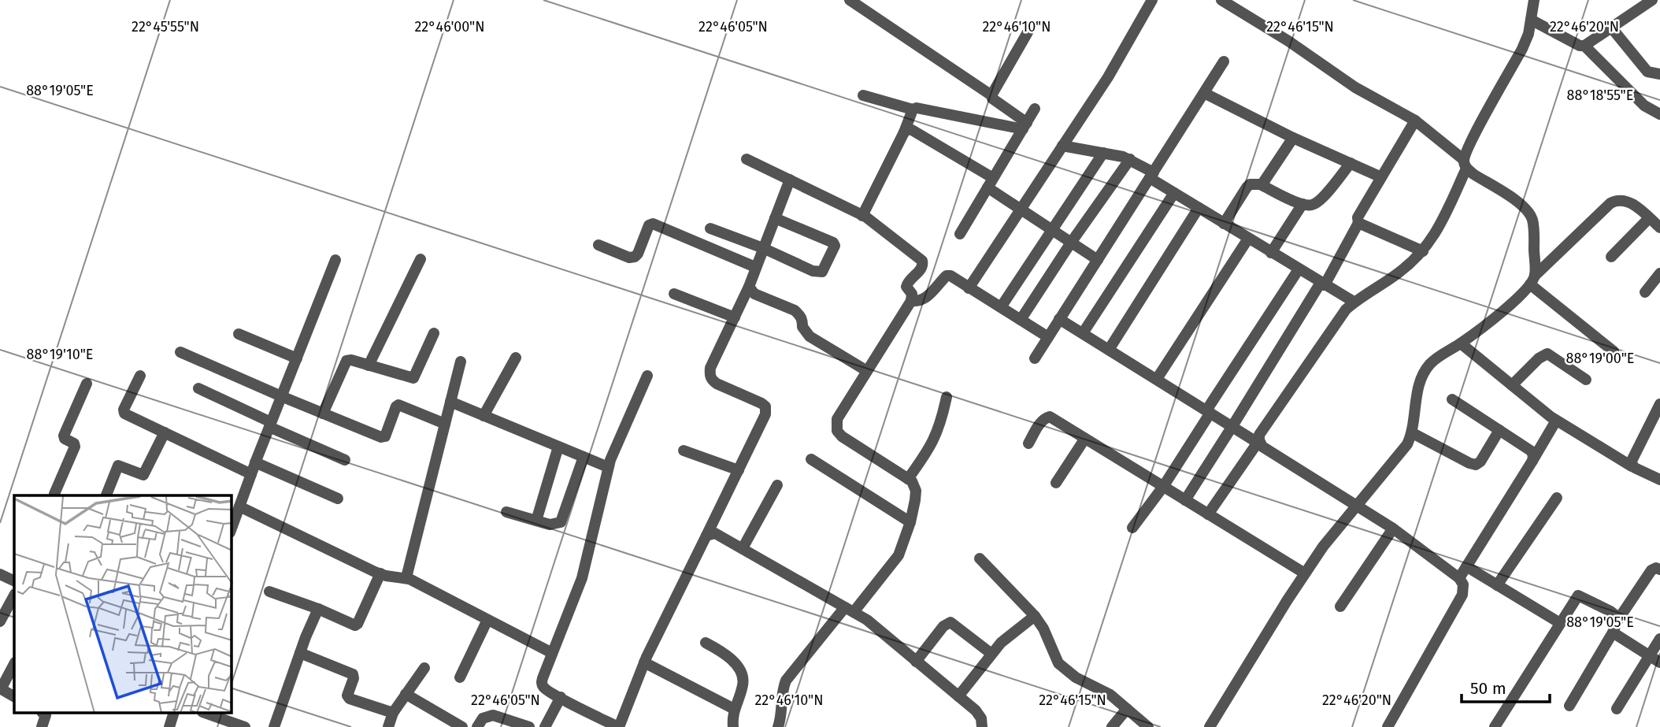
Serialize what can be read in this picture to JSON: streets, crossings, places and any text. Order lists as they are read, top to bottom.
{
  "scale_bar": "50 m",
  "coordinates": [
    "22°45'55\"N",
    "22°46'00\"N",
    "22°46'05\"N",
    "22°46'10\"N",
    "22°46'15\"N",
    "22°46'20\"N",
    "88°19'05\"E",
    "88°18'55\"E",
    "88°19'10\"E",
    "88°19'00\"E"
  ]
}
